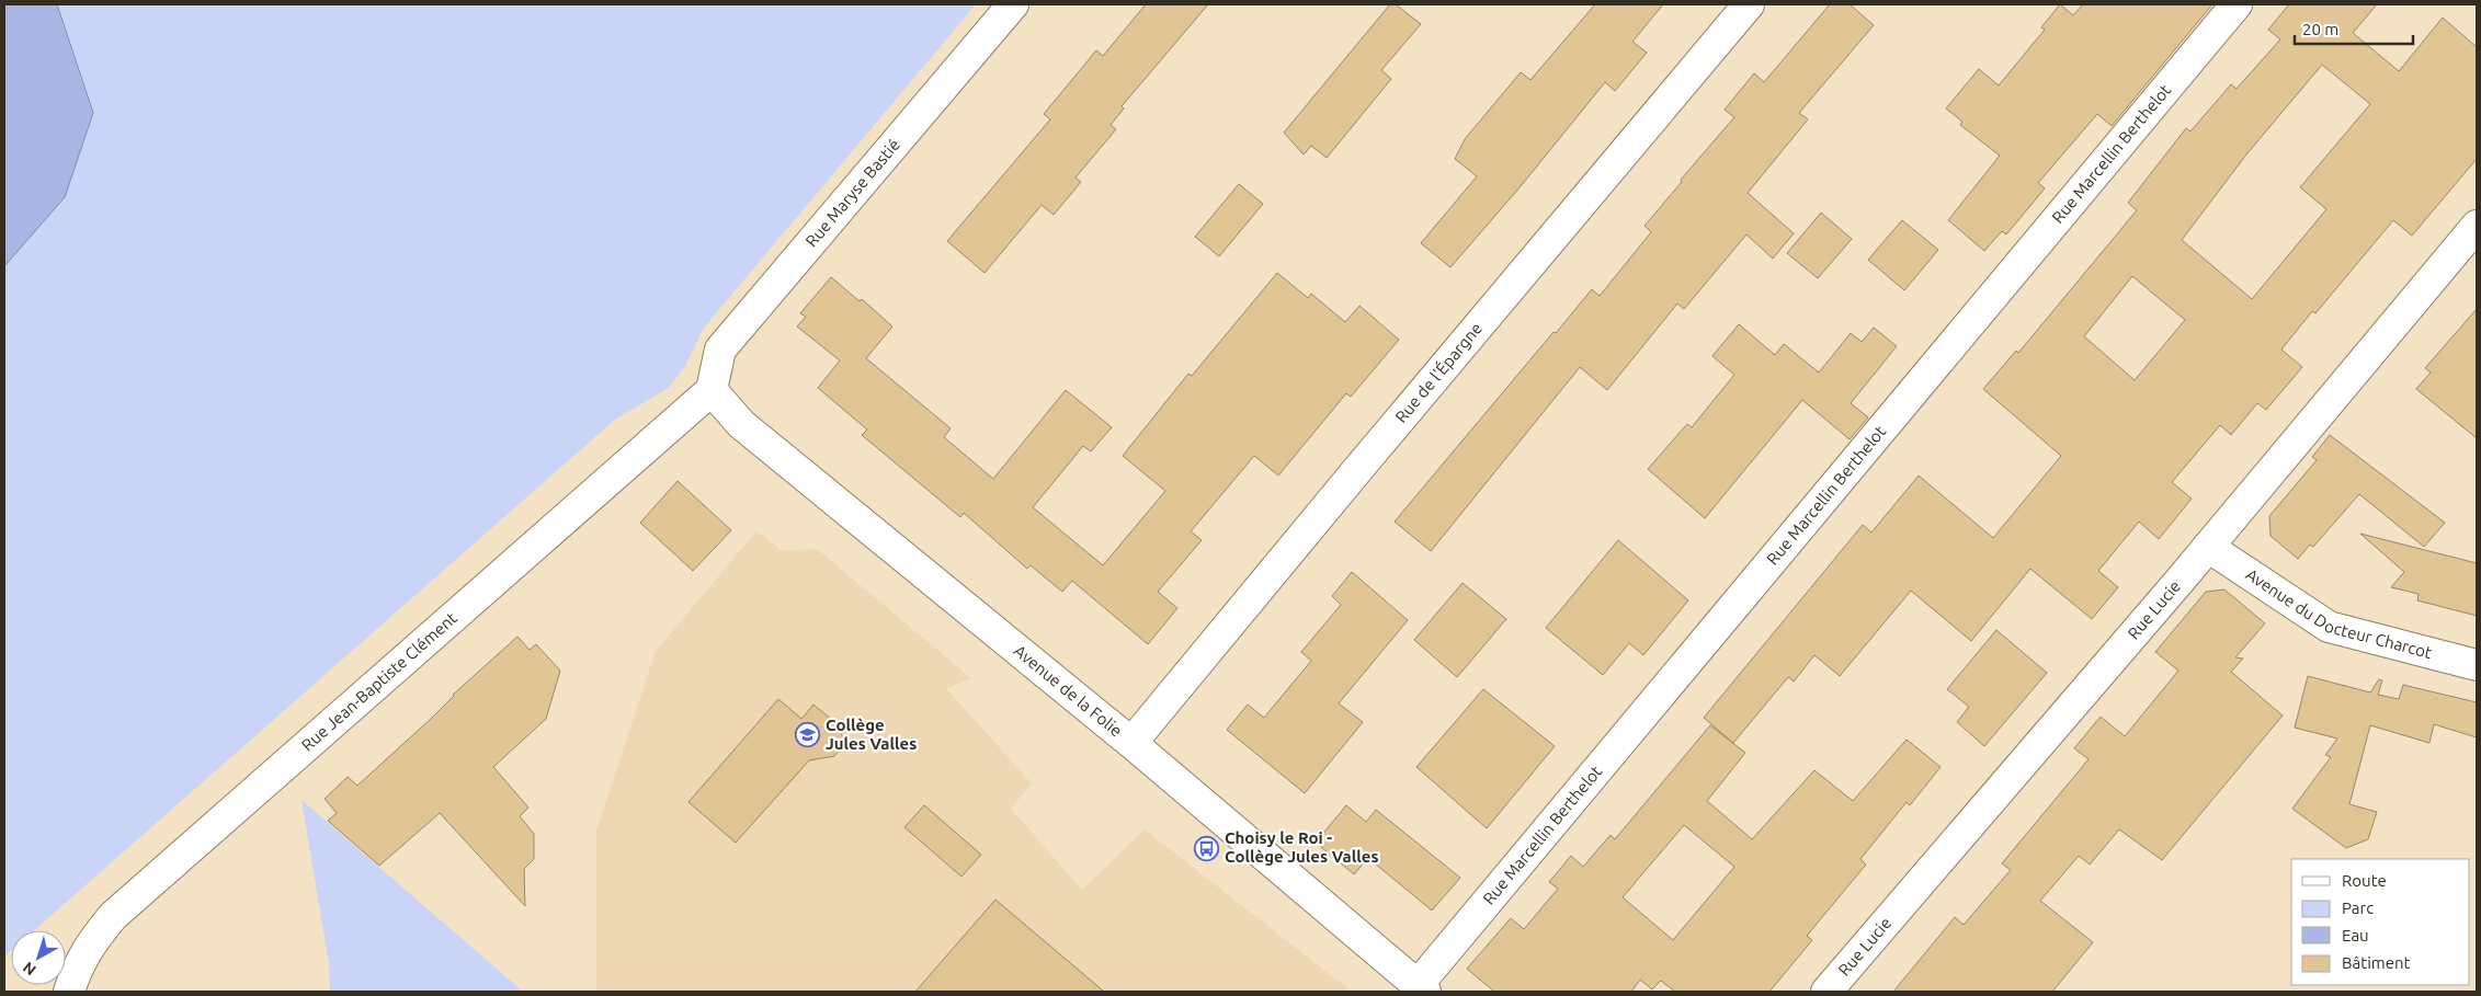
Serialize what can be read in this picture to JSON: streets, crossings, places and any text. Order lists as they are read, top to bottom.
{
  "streets": {
    "street": [
      "Rue Marcellin Berthelot",
      "Rue Maryse Bastié",
      "Rue de l'Épargne",
      "Rue Lucie",
      "Avenue du Docteur Charcot",
      "Rue Jean-Baptiste Clément",
      "Avenue de la Folie"
    ]
  },
  "crossings": [
    ["Rue Marcellin Berthelot", "Avenue de la Folie"],
    ["Rue Maryse Bastié", "Rue Jean-Baptiste Clément"],
    ["Rue Maryse Bastié", "Avenue de la Folie"],
    ["Rue de l'Épargne", "Avenue de la Folie"],
    ["Rue Lucie", "Avenue du Docteur Charcot"],
    ["Rue Jean-Baptiste Clément", "Avenue de la Folie"]
  ],
  "places": {
    "school or university": ["Collège Jules Valles"],
    "bus stop": ["Choisy le Roi - Collège Jules Valles"]
  },
  "legend": [
    "Route",
    "Parc",
    "Eau",
    "Bâtiment"
  ],
  "scale_bar": "20 m",
  "north": "bottom left"
}
